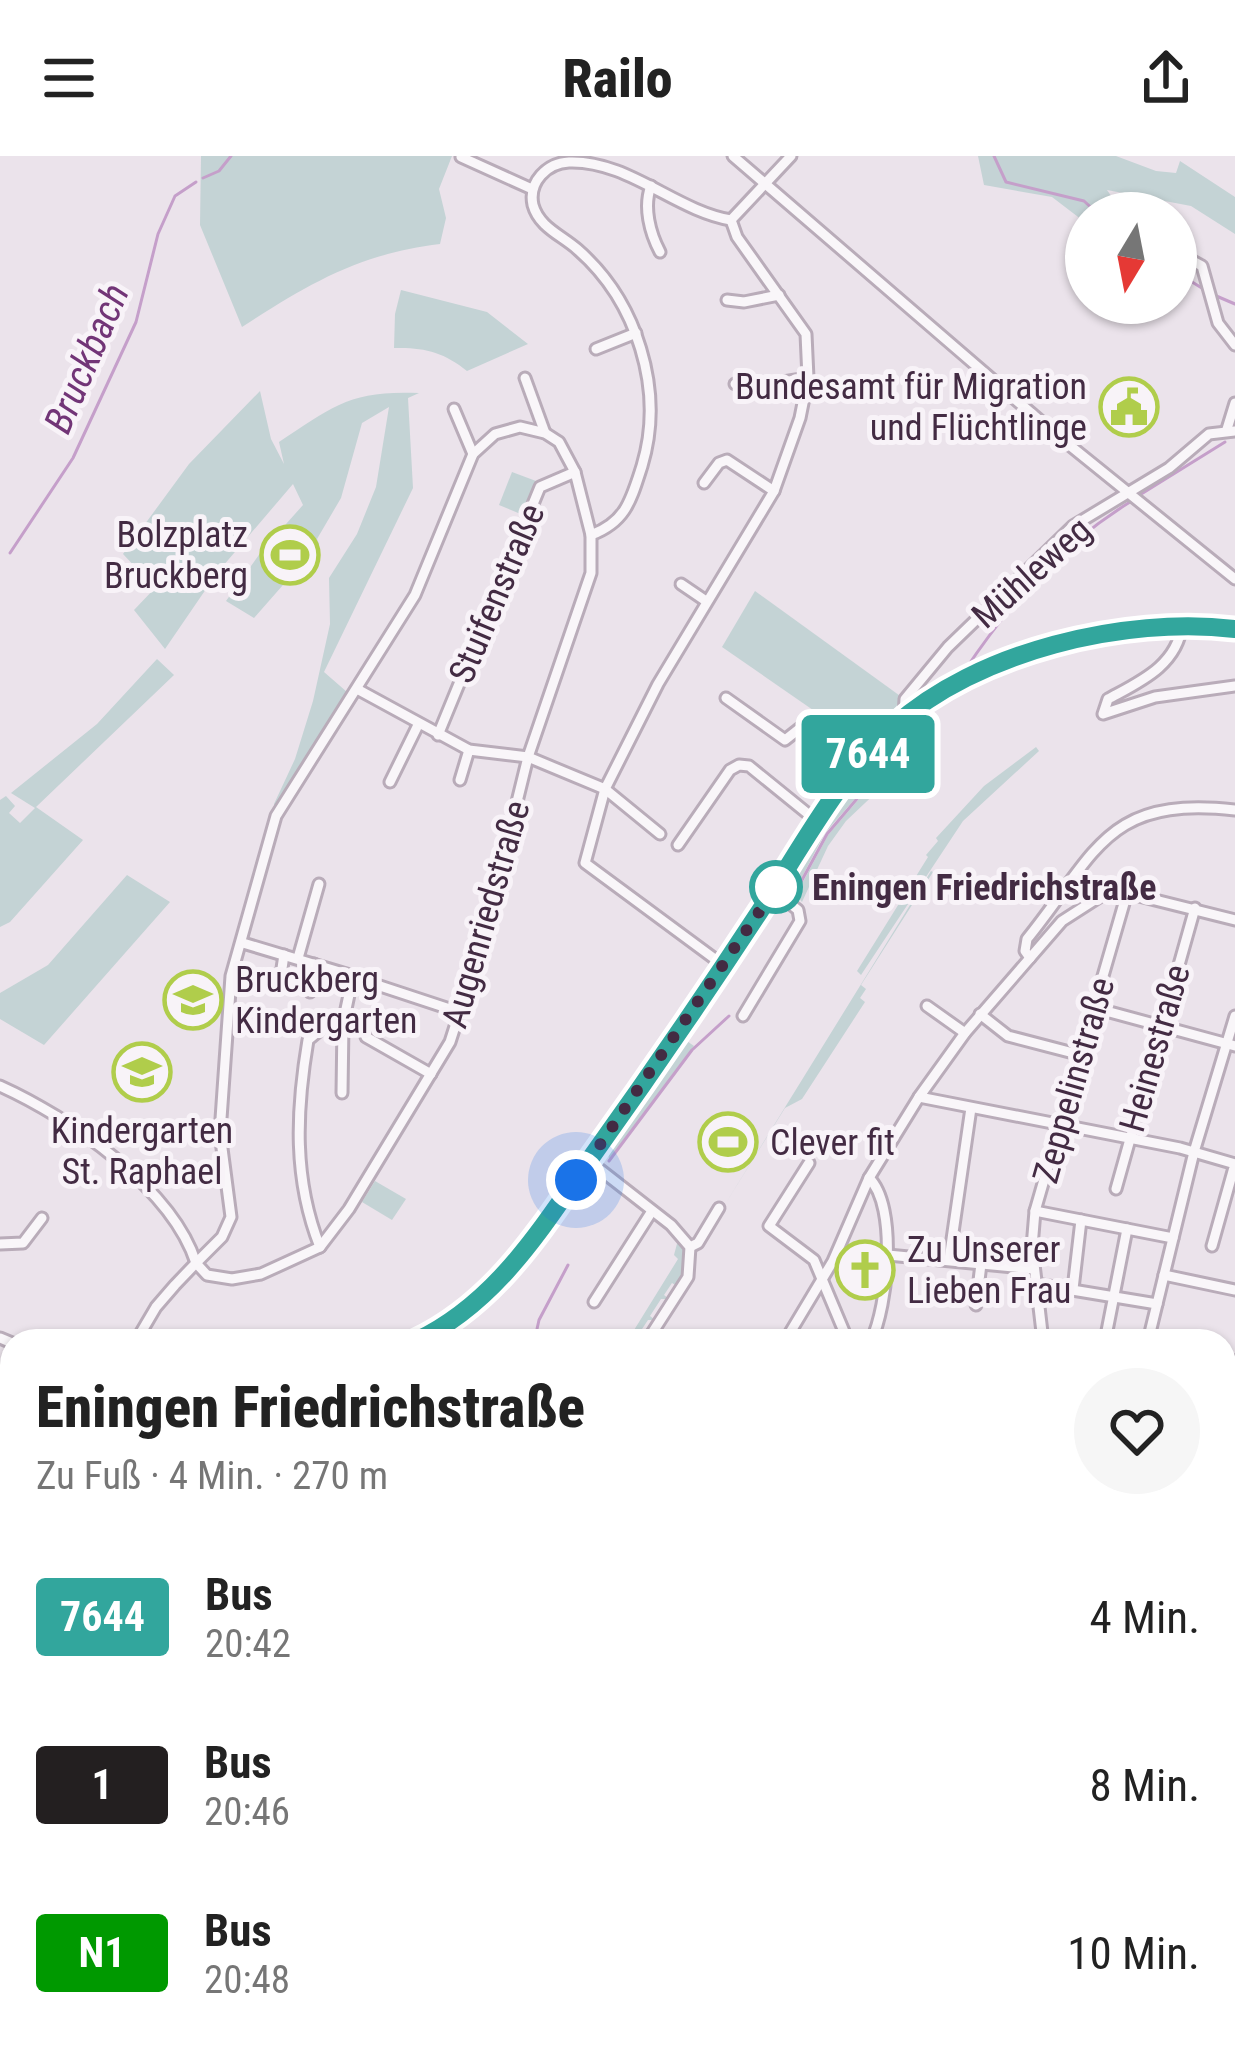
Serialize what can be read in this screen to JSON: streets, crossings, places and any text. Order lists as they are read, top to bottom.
{
  "streets": {
    "street": [
      "Mühleweg",
      "Stuifenstraße",
      "Augenriedstraße",
      "Heinestraße",
      "Zeppelinstraße"
    ]
  },
  "crossings": [
    ["Stuifenstraße", "Augenriedstraße"]
  ],
  "water": ["Bruckbach"],
  "places": {
    "public building": ["Bundesamt für Migration und Flüchtlinge"],
    "sports": ["Bolzplatz Bruckberg", "Clever fit"],
    "other": ["Eningen Friedrichstraße"],
    "school or university": ["Bruckberg Kindergarten", "Kindergarten St. Raphael"],
    "church": ["Zu Unserer Lieben Frau"]
  },
  "lines": ["bus line 7644"],
  "north": "bottom",
  "page": {
    "header": "Railo",
    "on_map": "7644",
    "heading": ["Eningen Friedrichstraße", "Zu Fuß · 4 Min. · 270 m"],
    "list": [
      {
        "mark": "7644",
        "name": "Bus",
        "note": "20:42",
        "value": "4 Min."
      },
      {
        "mark": "1",
        "name": "Bus",
        "note": "20:46",
        "value": "8 Min."
      },
      {
        "mark": "N1",
        "name": "Bus",
        "note": "20:48",
        "value": "10 Min."
      }
    ]
  }
}
